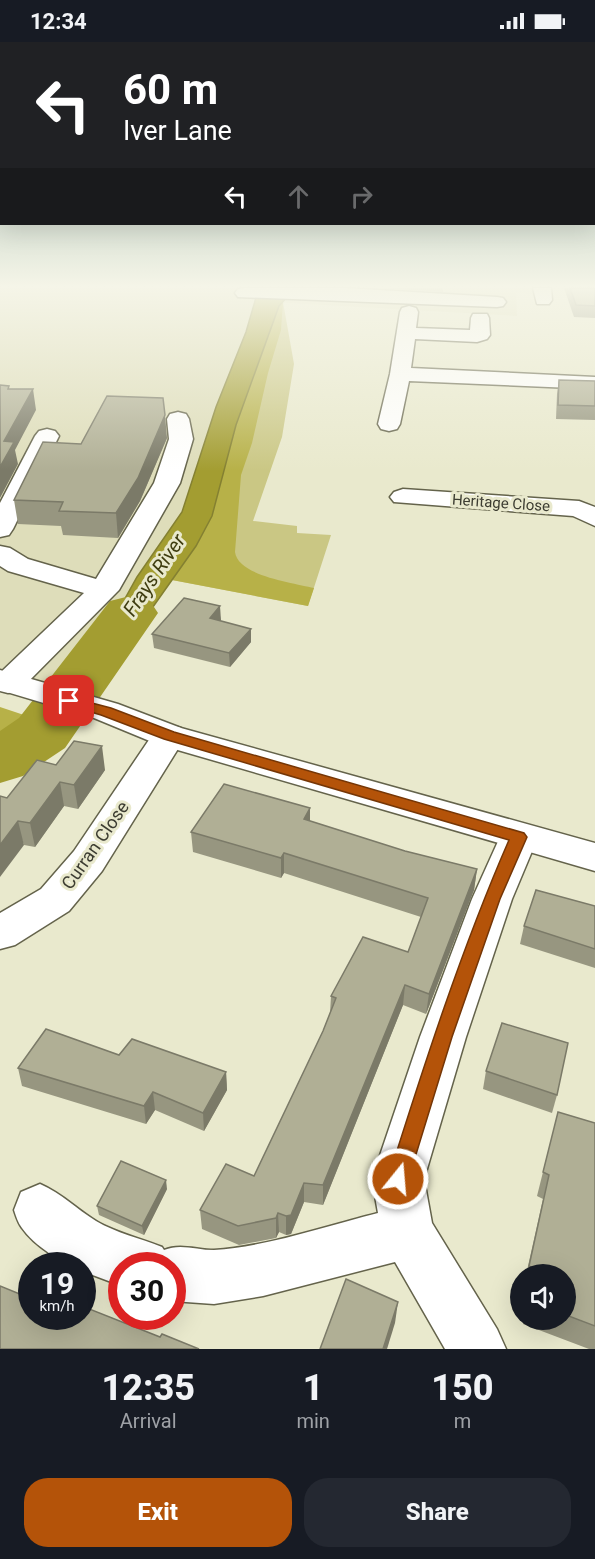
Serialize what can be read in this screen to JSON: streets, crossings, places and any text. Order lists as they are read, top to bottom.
{
  "streets": {
    "street": ["Heritage Close", "Curran Close"]
  },
  "water": ["Frays River"],
  "page": {
    "status": "12:34",
    "turn": ["60 m", "Iver Lane"],
    "speed": "19 km/h",
    "limit": "30",
    "eta": [
      "12:35",
      "Arrival",
      "1",
      "min",
      "150",
      "m"
    ],
    "buttons": ["Exit", "Share"]
  }
}
